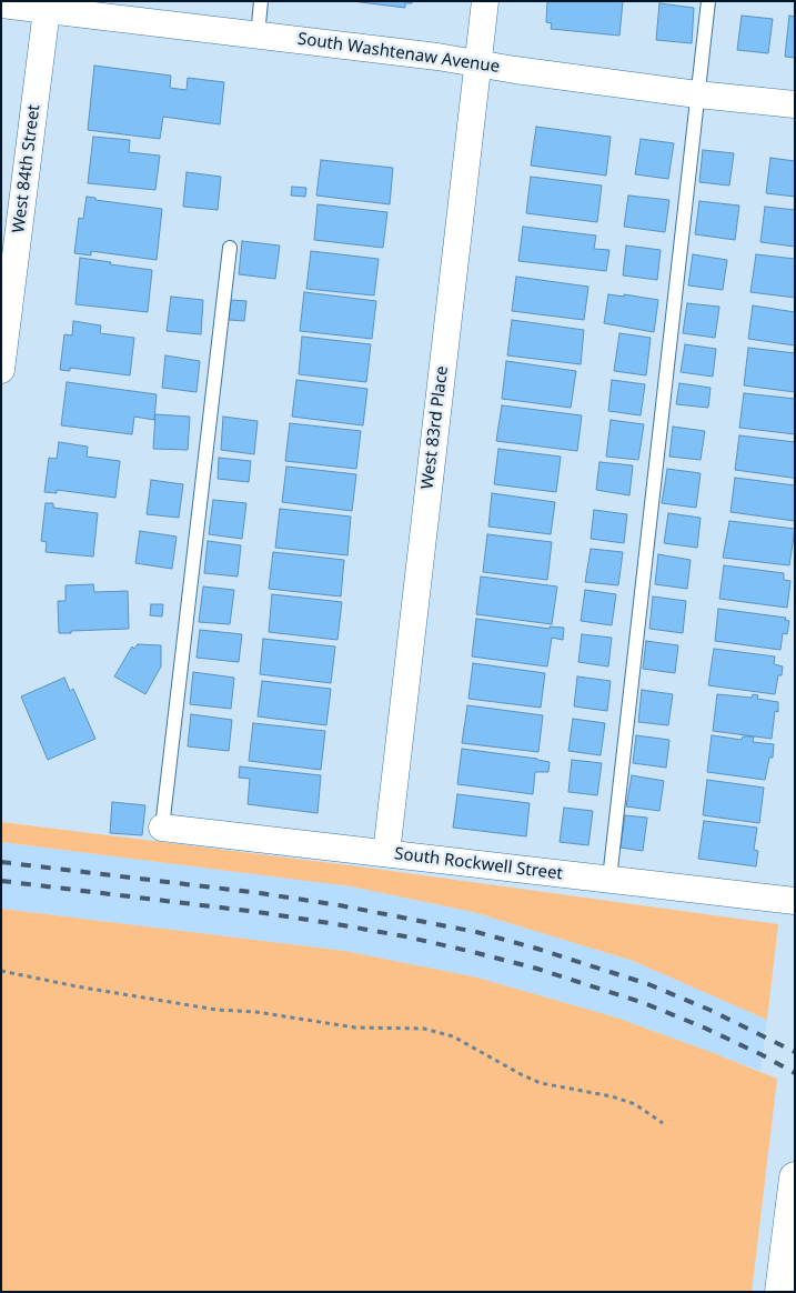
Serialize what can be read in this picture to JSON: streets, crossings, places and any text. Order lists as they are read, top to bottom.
{
  "streets": {
    "street": [
      "South Washtenaw Avenue",
      "West 84th Street",
      "West 83rd Place",
      "South Rockwell Street"
    ]
  },
  "crossings": [
    ["South Washtenaw Avenue", "West 84th Street"],
    ["South Washtenaw Avenue", "West 83rd Place"],
    ["West 83rd Place", "South Rockwell Street"]
  ]
}
